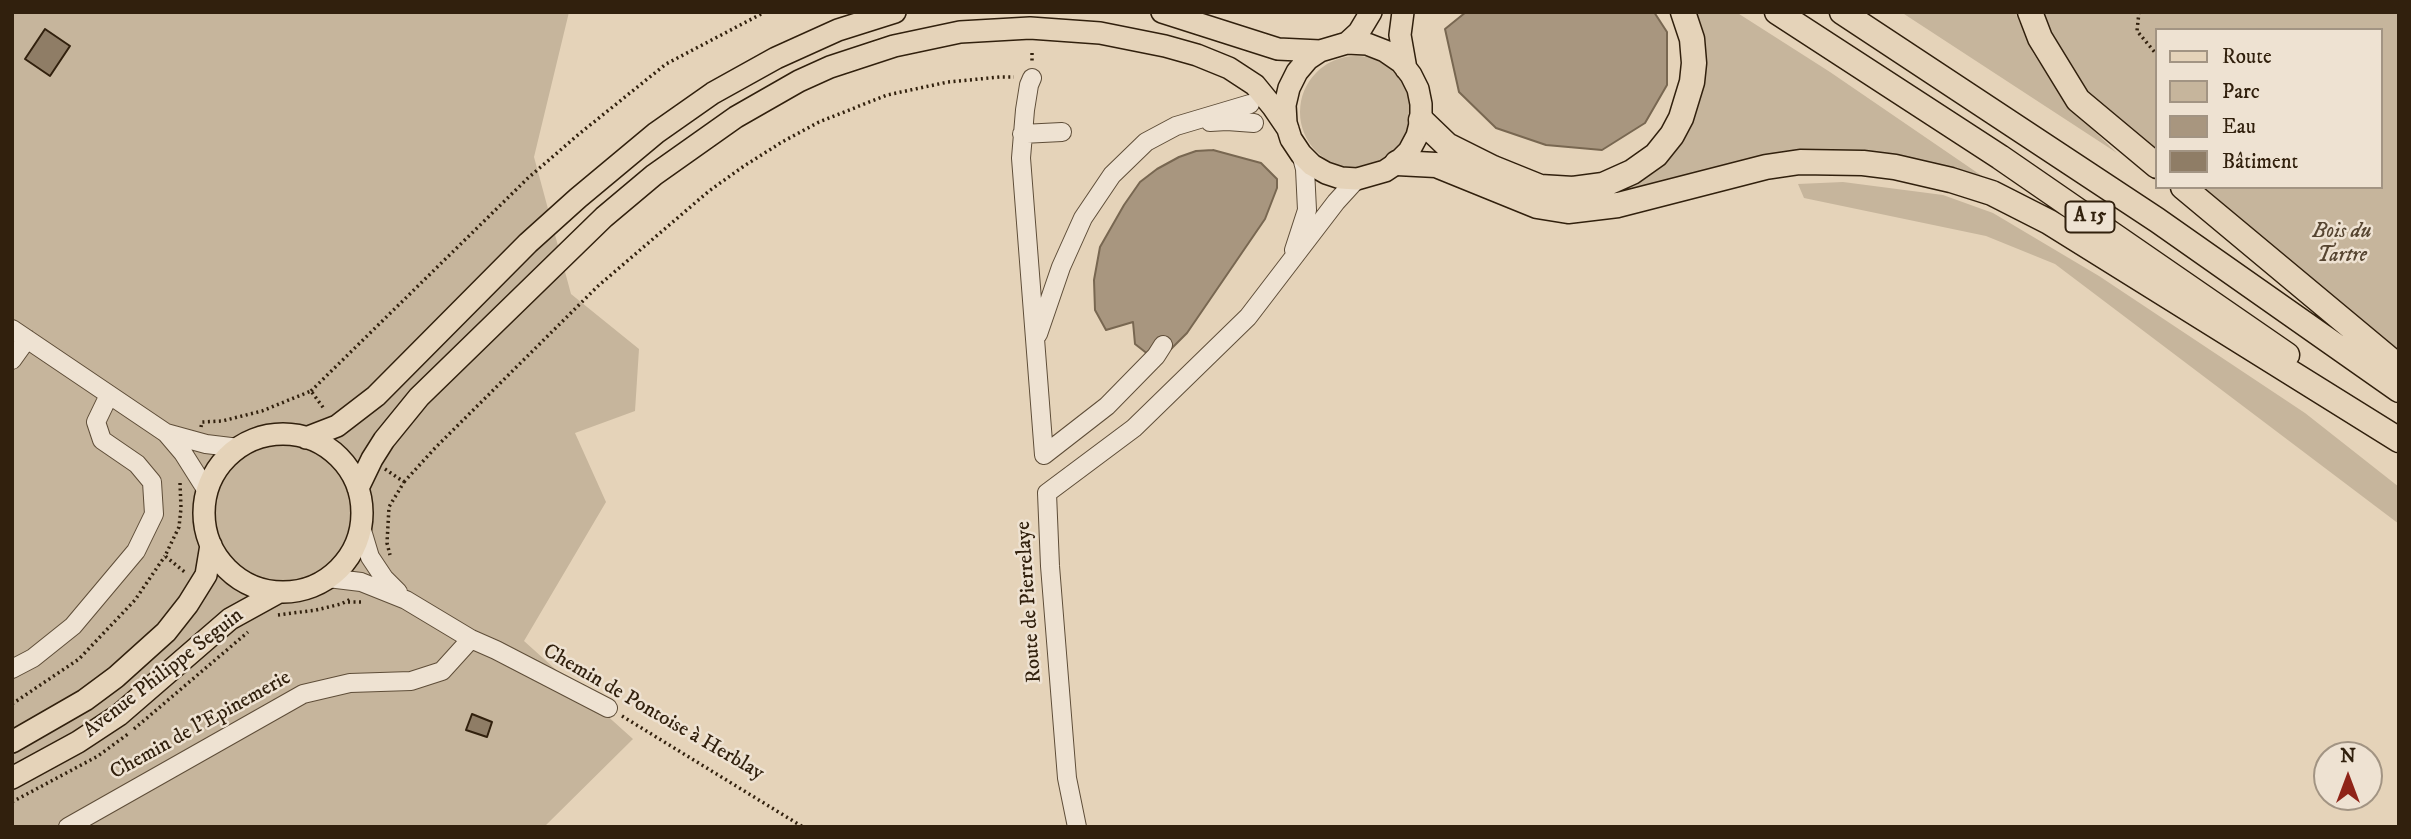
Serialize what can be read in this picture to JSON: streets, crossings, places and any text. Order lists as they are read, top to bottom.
{
  "streets": {
    "highway": ["A 15"],
    "main road": ["Avenue Philippe Seguin"],
    "street": ["Route de Pierrelaye", "Chemin de Pontoise à Herblay", "Chemin de l'Epinemerie"]
  },
  "crossings": [
    ["Avenue Philippe Seguin", "Chemin de Pontoise à Herblay"],
    ["Chemin de Pontoise à Herblay", "Chemin de l'Epinemerie"]
  ],
  "parks": ["Bois du Tartre"],
  "legend": [
    "Route",
    "Parc",
    "Eau",
    "Bâtiment"
  ],
  "north": "top"
}
